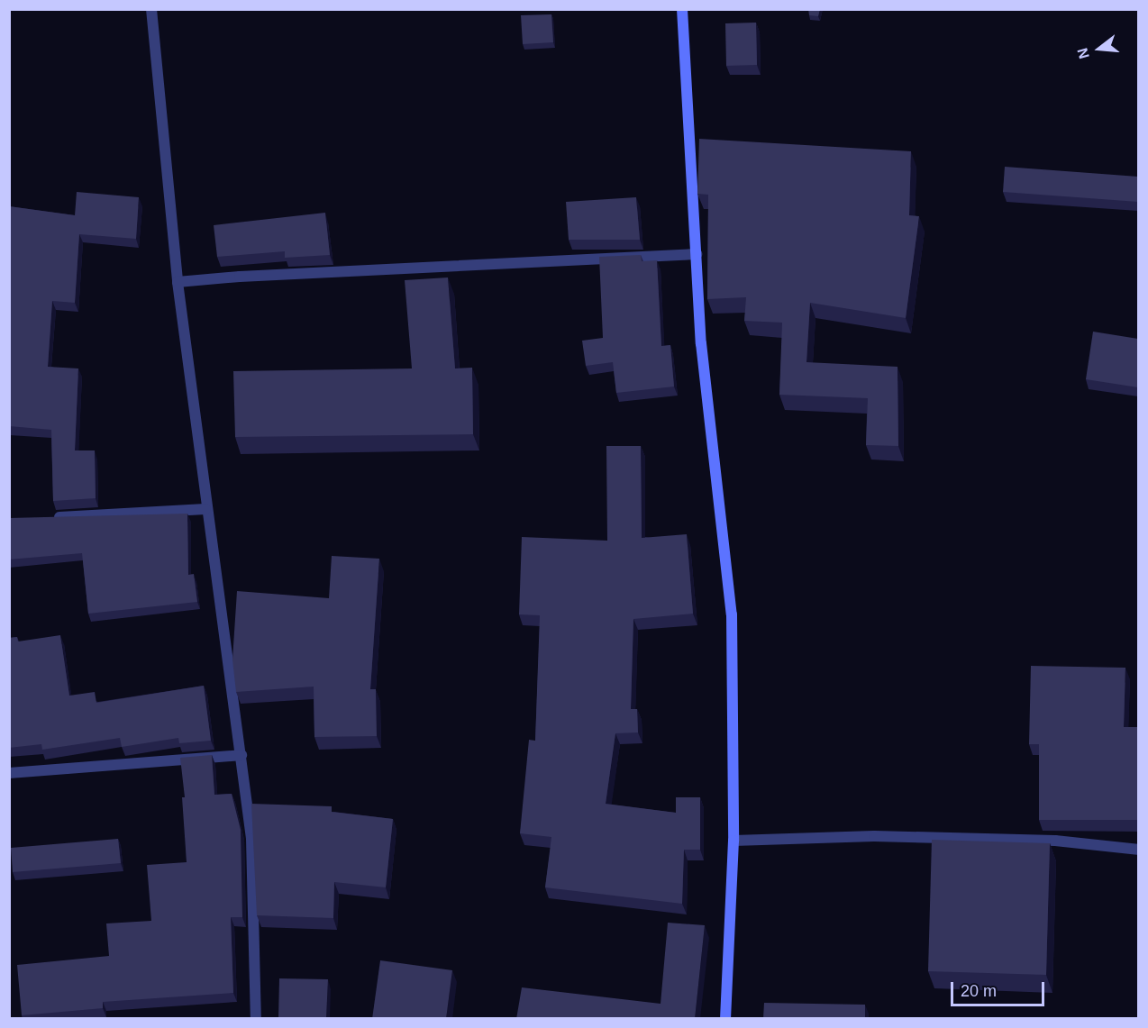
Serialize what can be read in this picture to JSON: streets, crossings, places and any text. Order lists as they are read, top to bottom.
{
  "scale_bar": "20 m",
  "north": "left"
}
